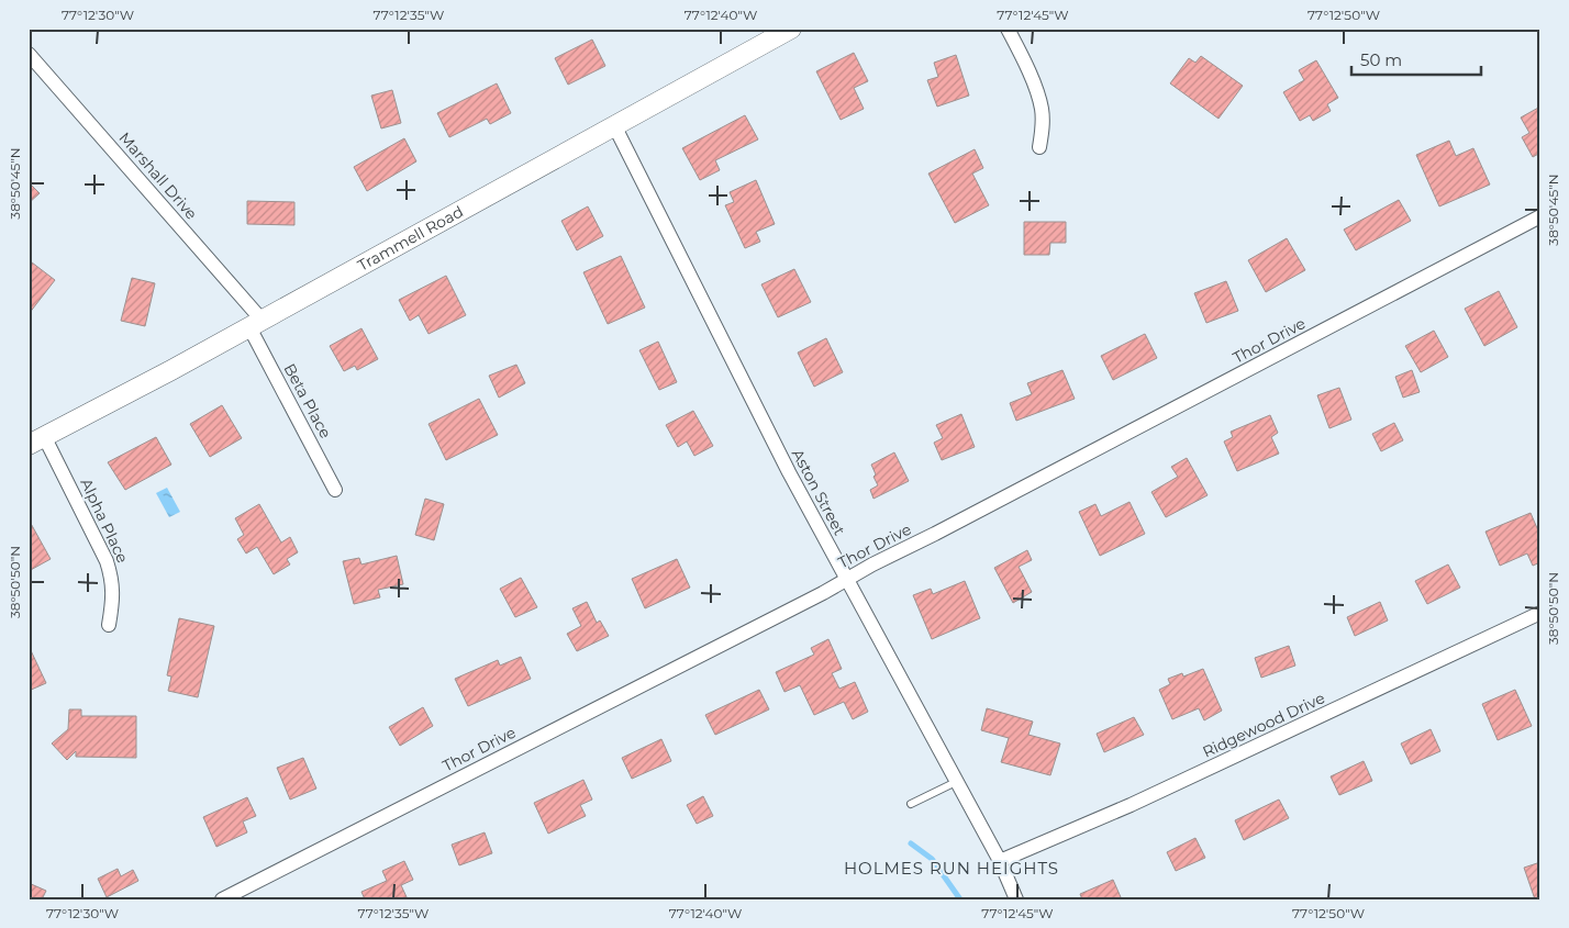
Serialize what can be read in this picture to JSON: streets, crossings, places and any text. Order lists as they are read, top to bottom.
{
  "streets": {
    "street": [
      "Marshall Drive",
      "Trammell Road",
      "Thor Drive",
      "Beta Place",
      "Aston Street",
      "Alpha Place",
      "Ridgewood Drive"
    ]
  },
  "crossings": [
    ["Marshall Drive", "Trammell Road"],
    ["Marshall Drive", "Beta Place"],
    ["Trammell Road", "Beta Place"],
    ["Trammell Road", "Aston Street"],
    ["Trammell Road", "Alpha Place"],
    ["Thor Drive", "Aston Street"],
    ["Aston Street", "Ridgewood Drive"]
  ],
  "districts": ["HOLMES RUN HEIGHTS"],
  "scale_bar": "50 m",
  "coordinates": [
    "77°12'30\"W",
    "77°12'35\"W",
    "77°12'40\"W",
    "77°12'45\"W",
    "77°12'50\"W",
    "38°50'45\"N",
    "38°50'50\"N"
  ]
}
